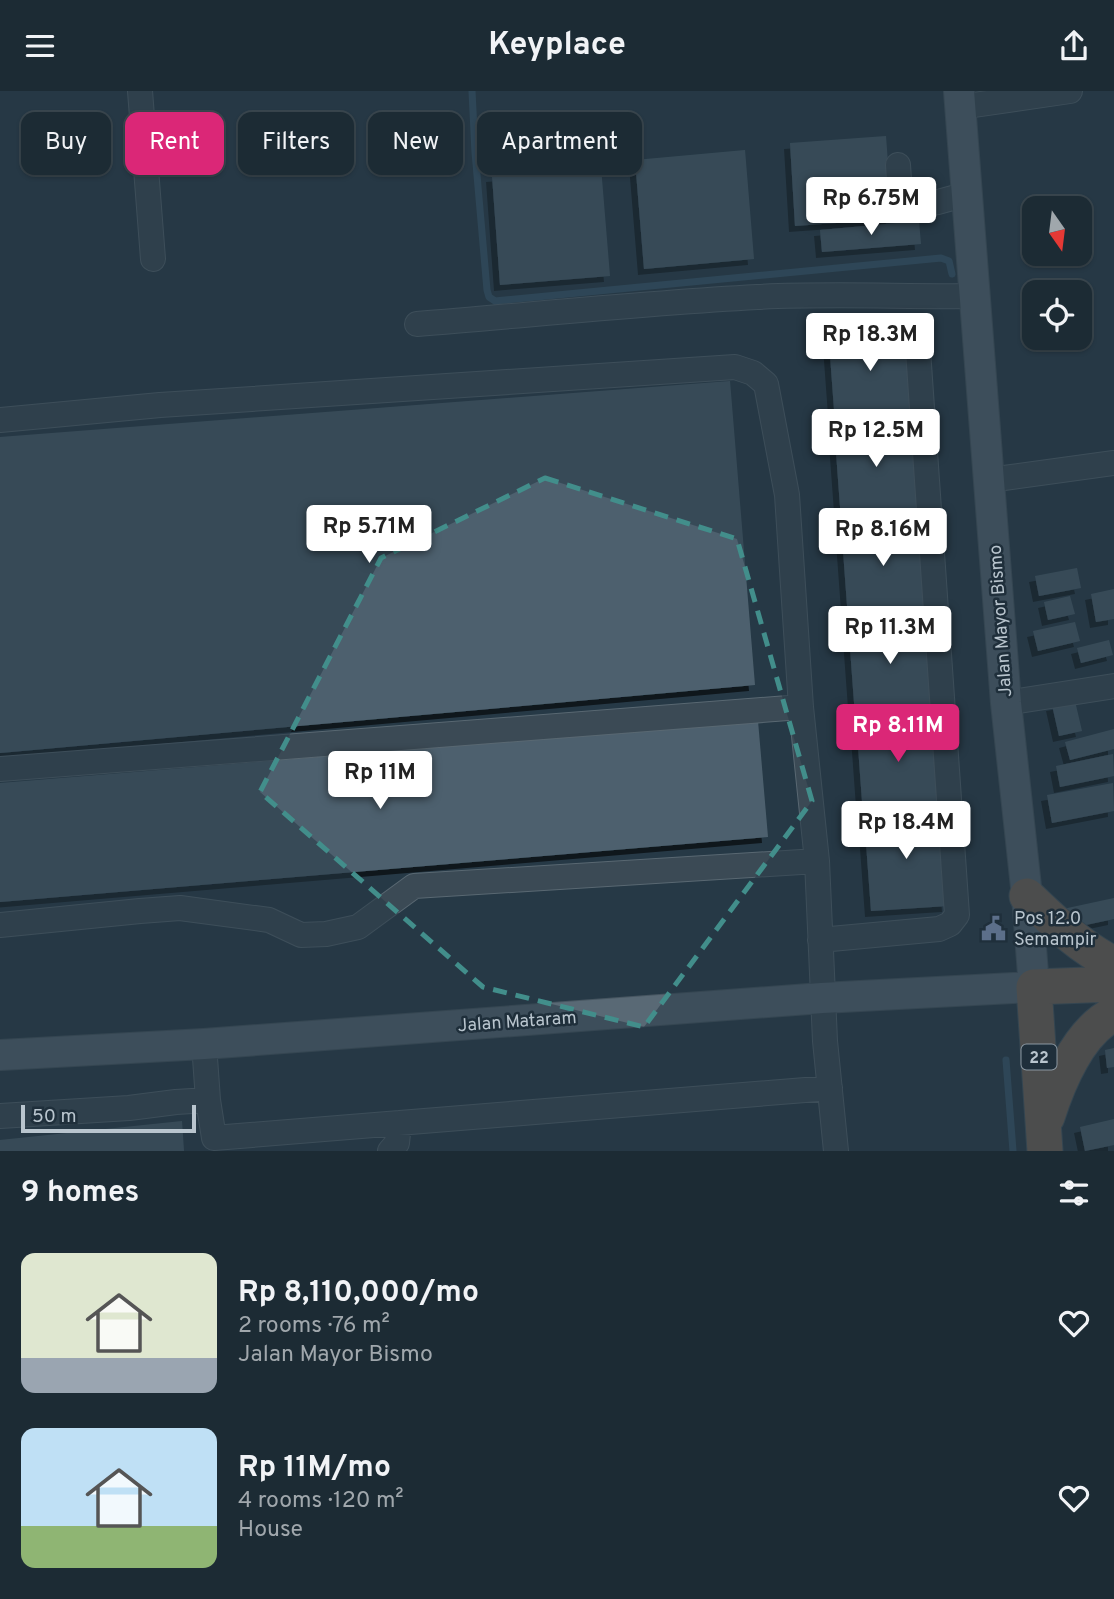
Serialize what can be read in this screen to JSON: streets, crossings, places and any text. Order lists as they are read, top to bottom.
{
  "streets": {
    "highway": ["Jalan Mayor Bismo", "22"],
    "main road": ["Jalan Mataram"]
  },
  "crossings": [
    ["Jalan Mayor Bismo", "Jalan Mataram"],
    ["Jalan Mayor Bismo", "22"]
  ],
  "places": {
    "public building": ["Pos 12.0 Semampir"]
  },
  "scale_bar": "50 m",
  "north": "bottom",
  "page": {
    "header": "Keyplace",
    "chip": [
      "Buy",
      "Rent",
      "Filters",
      "New",
      "Apartment"
    ],
    "price": [
      "Rp 6.75M",
      "Rp 18.3M",
      "Rp 12.5M",
      "Rp 5.71M",
      "Rp 8.16M",
      "Rp 11.3M",
      "Rp 8.11M",
      "Rp 11M",
      "Rp 18.4M"
    ],
    "scale": "50 m",
    "heading": "9 homes",
    "list": [
      {
        "name": "Rp 8,110,000/mo",
        "note": "2 rooms · 76 m² · Jalan Mayor Bismo"
      },
      {
        "name": "Rp 11M/mo",
        "note": "4 rooms · 120 m² · House"
      }
    ]
  }
}
